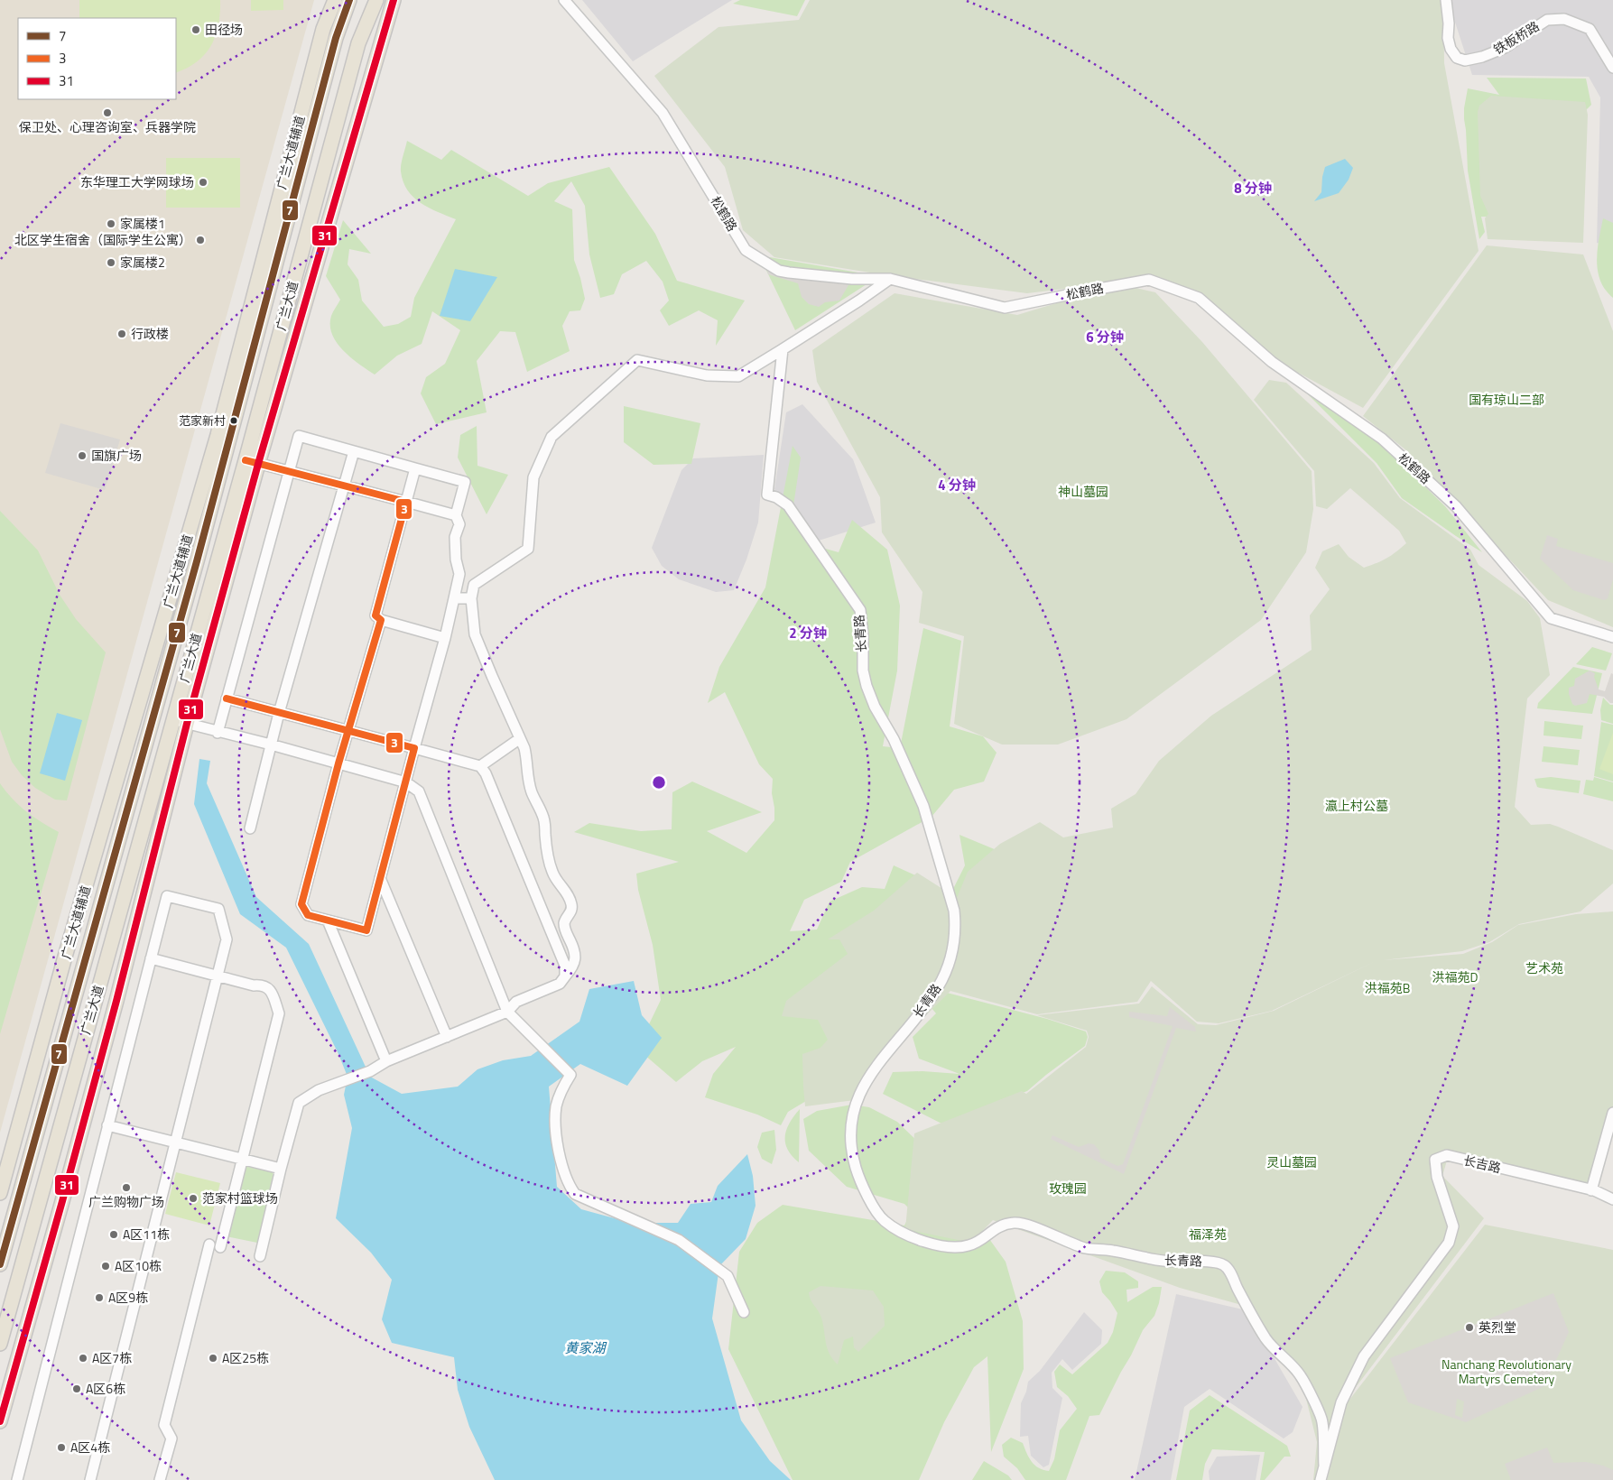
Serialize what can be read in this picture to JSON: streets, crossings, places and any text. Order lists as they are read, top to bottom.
{
  "streets": {
    "main road": ["广兰大道辅道", "广兰大道"],
    "street": [
      "铁板桥路",
      "松鹤路",
      "长青路",
      "长吉路"
    ]
  },
  "crossings": [
    ["长青路", "长吉路"]
  ],
  "water": ["黄家湖"],
  "parks": [
    "国有琼山二部",
    "神山墓园",
    "瀛上村公墓",
    "艺术苑",
    "洪福苑D",
    "洪福苑B",
    "灵山墓园",
    "玫瑰园",
    "福泽苑",
    "Nanchang Revolutionary Martyrs Cemetery"
  ],
  "places": [
    "田径场",
    "保卫处、心理咨询室、兵器学院",
    "东华理工大学网球场",
    "家属楼1",
    "北区学生宿舍（国际学生公寓）",
    "家属楼2",
    "行政楼",
    "范家新村",
    "国旗广场",
    "广兰购物广场",
    "范家村篮球场",
    "A区11栋",
    "A区10栋",
    "A区9栋",
    "英烈堂",
    "A区7栋",
    "A区25栋",
    "A区6栋",
    "A区4栋"
  ],
  "lines": ["transit line 7", "transit line 31", "transit line 3"],
  "legend": ["7", "3", "31"],
  "rings": [
    "8 分钟",
    "6 分钟",
    "4 分钟",
    "2 分钟"
  ]
}
